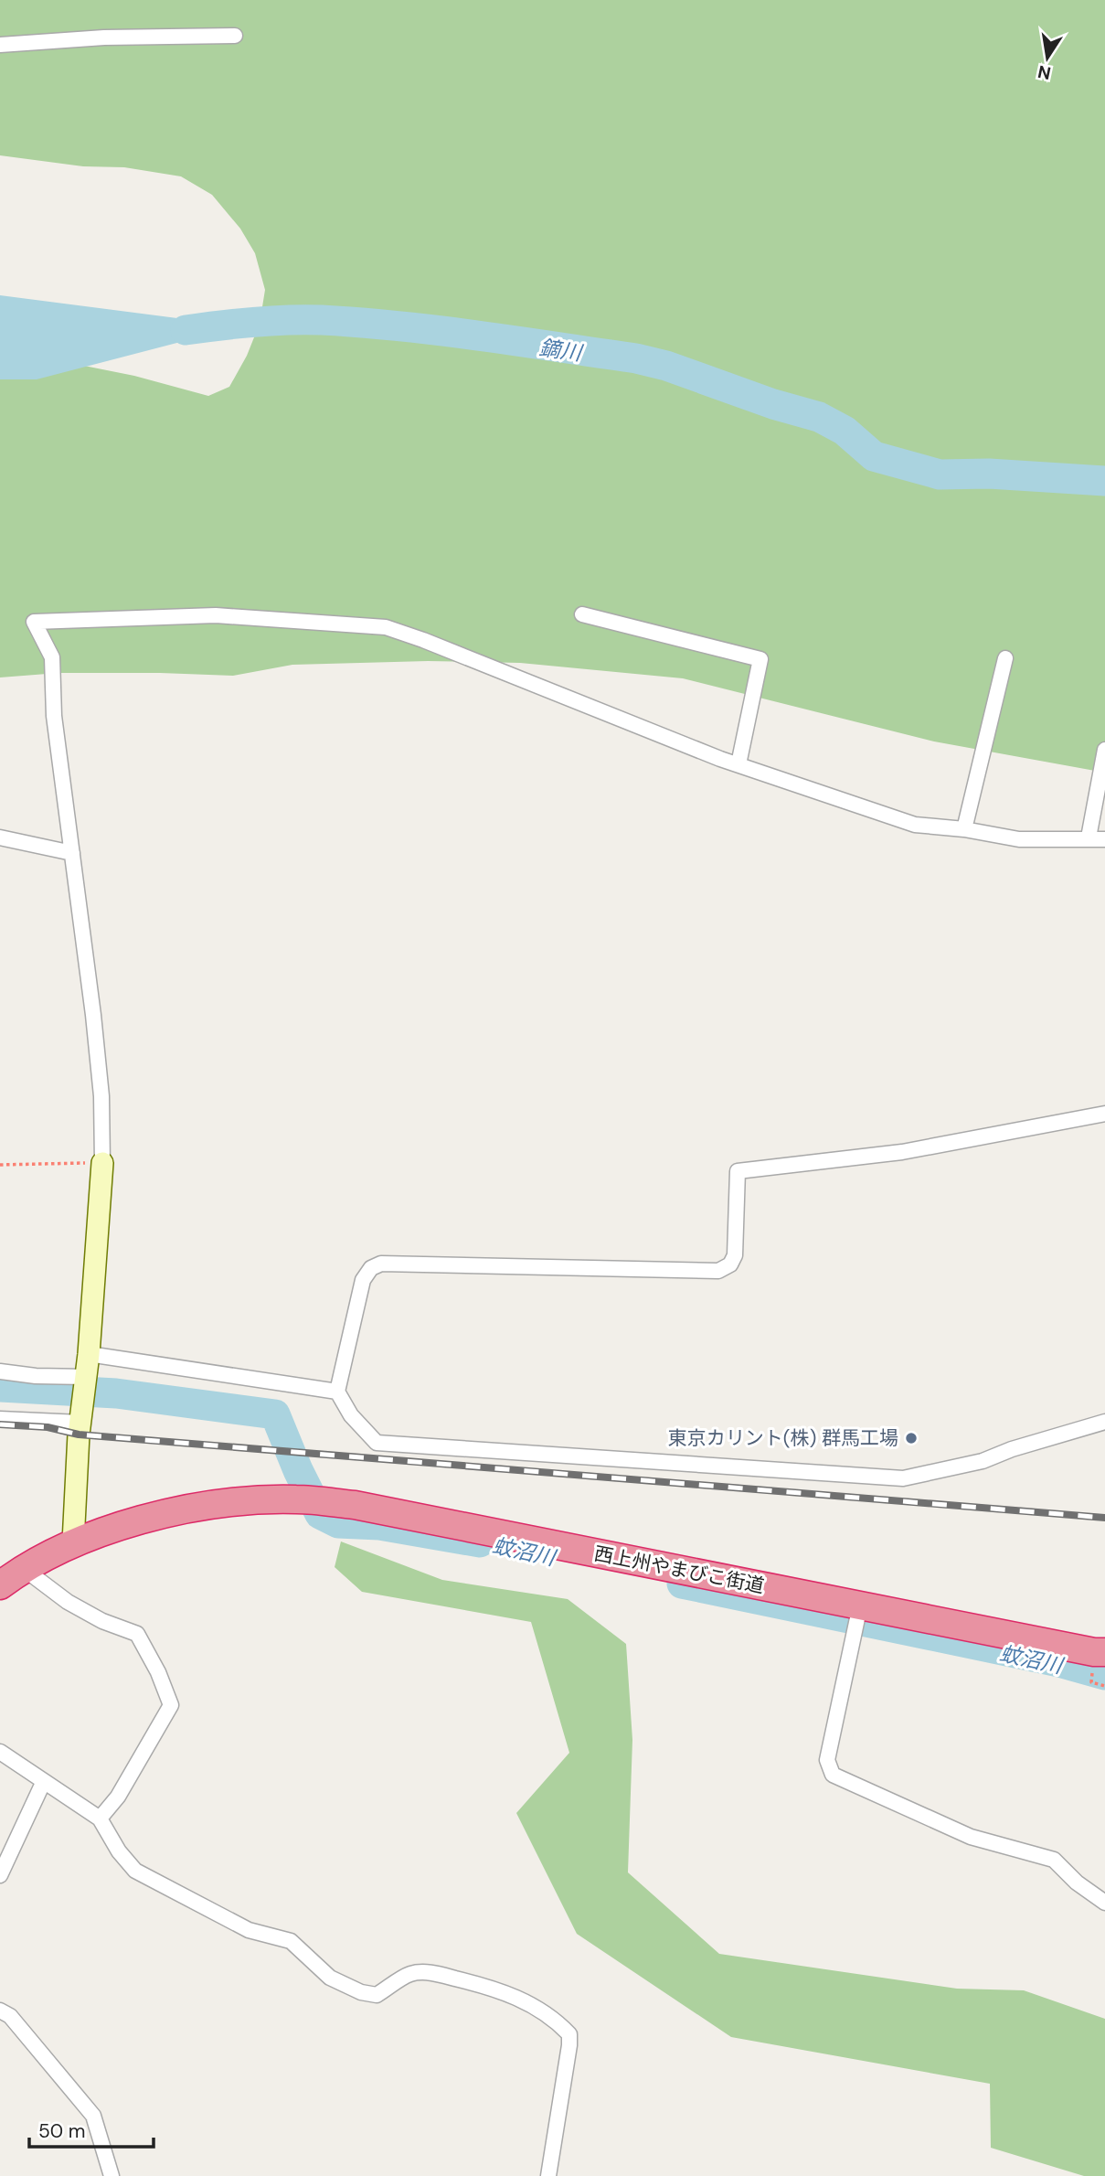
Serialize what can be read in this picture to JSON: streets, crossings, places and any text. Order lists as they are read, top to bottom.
{
  "streets": {
    "highway": ["西上州やまびこ街道"]
  },
  "water": ["鏑川", "蚊沼川"],
  "places": ["東京カリント(株) 群馬工場"],
  "scale_bar": "50 m",
  "north": "bottom"
}
